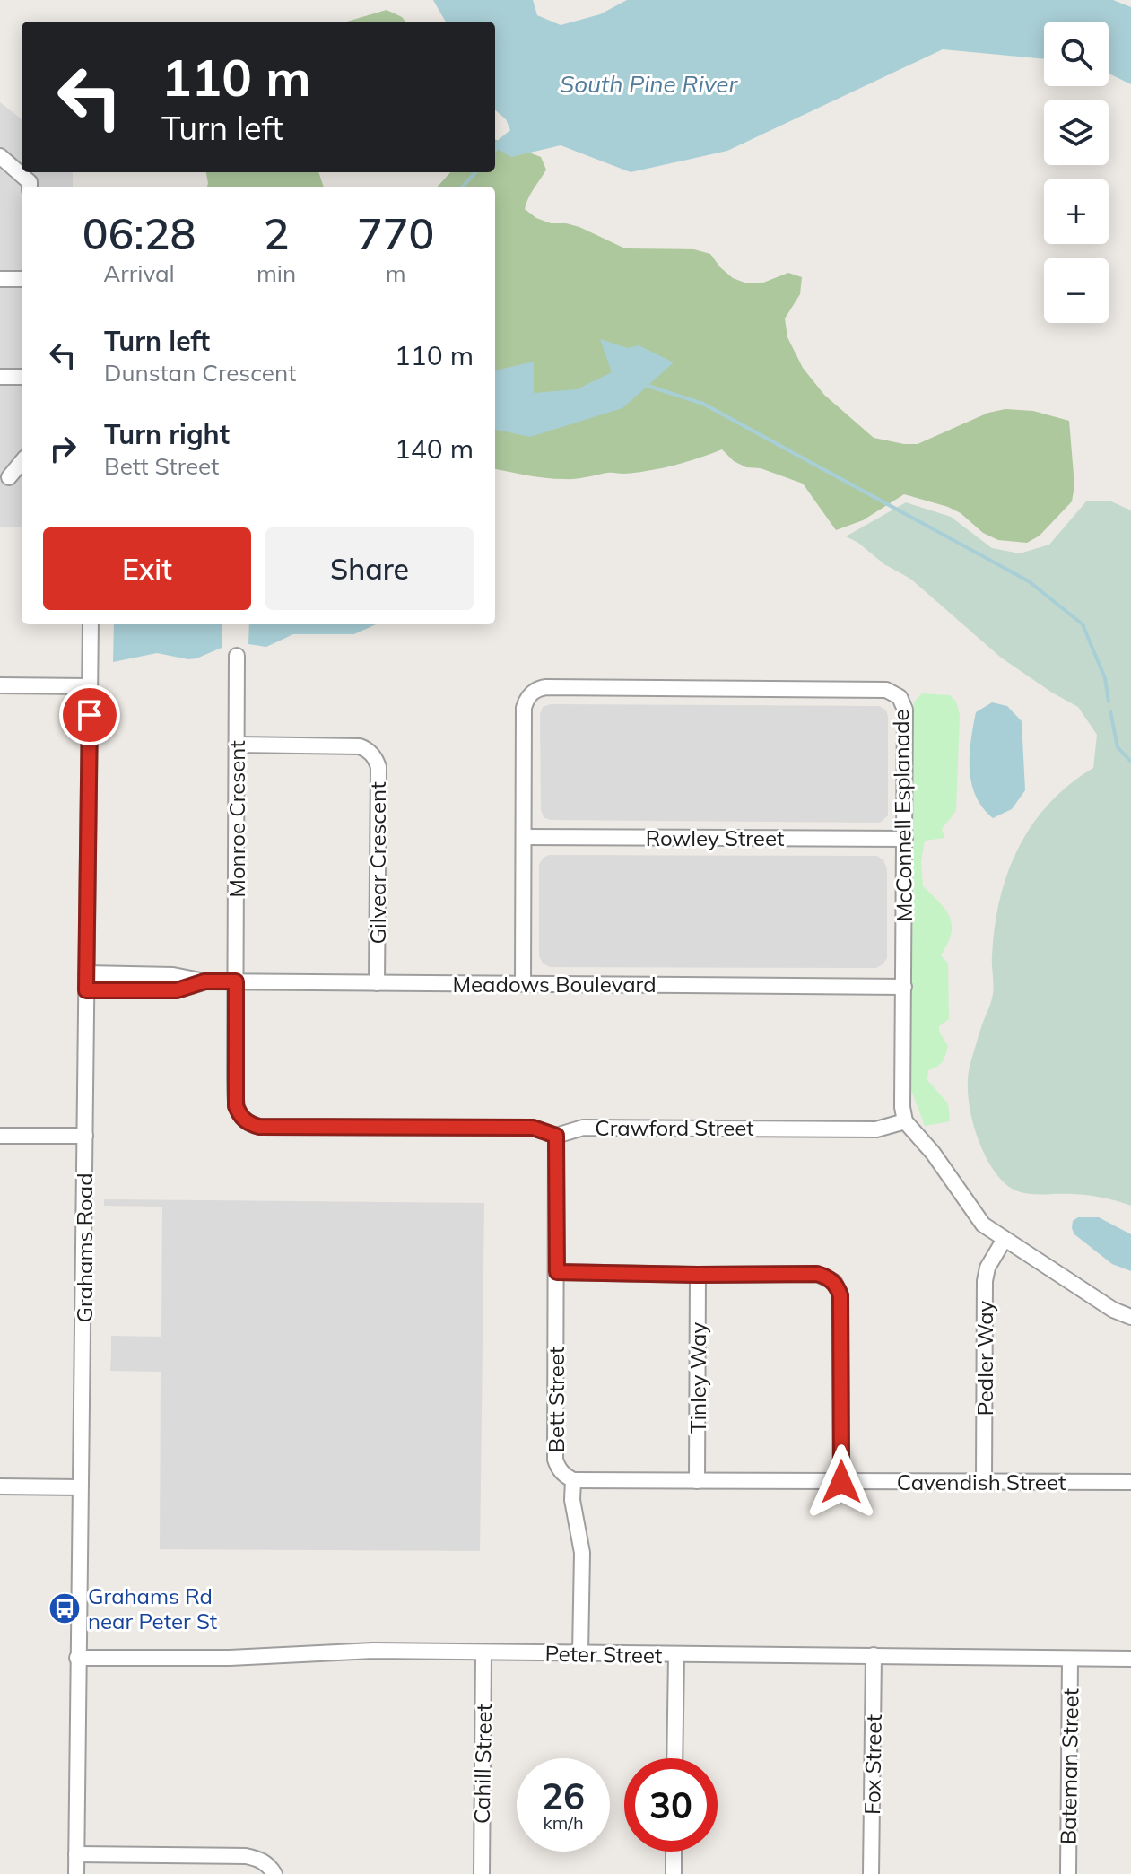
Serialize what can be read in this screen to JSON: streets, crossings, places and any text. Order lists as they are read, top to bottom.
{
  "streets": {
    "street": [
      "McConnell Esplanade",
      "Monroe Cresent",
      "Rowley Street",
      "Gilvear Crescent",
      "Meadows Boulevard",
      "Crawford Street",
      "Grahams Road",
      "Pedler Way",
      "Tinley Way",
      "Bett Street",
      "Cavendish Street",
      "Peter Street",
      "Cahill Street",
      "Fox Street",
      "Bateman Street"
    ]
  },
  "crossings": [
    ["McConnell Esplanade", "Rowley Street"],
    ["McConnell Esplanade", "Meadows Boulevard"],
    ["McConnell Esplanade", "Crawford Street"],
    ["Monroe Cresent", "Gilvear Crescent"],
    ["Monroe Cresent", "Meadows Boulevard"],
    ["Monroe Cresent", "Crawford Street"],
    ["Gilvear Crescent", "Meadows Boulevard"],
    ["Meadows Boulevard", "Crawford Street"],
    ["Meadows Boulevard", "Grahams Road"],
    ["Crawford Street", "Bett Street"],
    ["Grahams Road", "Peter Street"],
    ["Pedler Way", "Cavendish Street"],
    ["Tinley Way", "Cavendish Street"],
    ["Bett Street", "Cavendish Street"],
    ["Bett Street", "Peter Street"],
    ["Peter Street", "Cahill Street"],
    ["Peter Street", "Fox Street"],
    ["Peter Street", "Bateman Street"]
  ],
  "water": ["South Pine River"],
  "places": {
    "bus stop": ["Grahams Rd near Peter St"]
  },
  "page": {
    "map_buttons": ["+", "−"],
    "turn": ["110 m", "Turn left"],
    "eta": [
      "06:28",
      "Arrival",
      "2",
      "min",
      "770",
      "m"
    ],
    "list": [
      {
        "name": "Turn left",
        "note": "Dunstan Crescent",
        "value": "110 m"
      },
      {
        "name": "Turn right",
        "note": "Bett Street",
        "value": "140 m"
      }
    ],
    "buttons": ["Exit", "Share"],
    "speed": "26 km/h",
    "limit": "30"
  }
}
